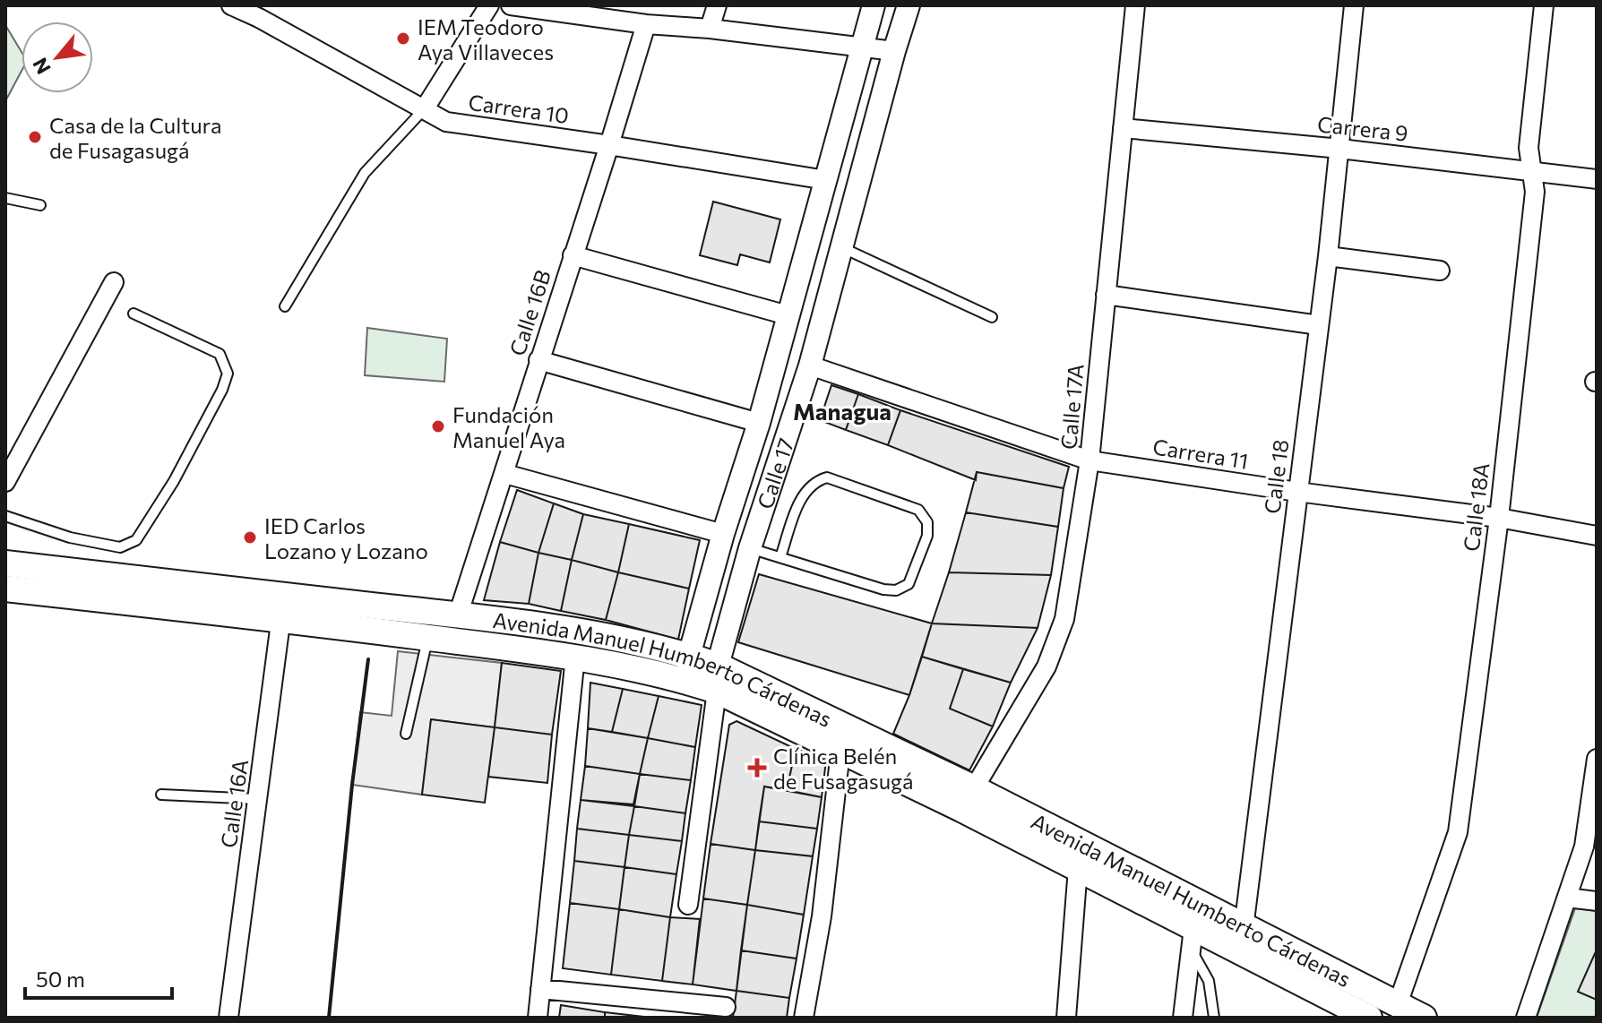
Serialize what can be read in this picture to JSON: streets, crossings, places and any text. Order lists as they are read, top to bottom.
{
  "streets": {
    "main road": ["Avenida Manuel Humberto Cárdenas"],
    "street": [
      "Carrera 10",
      "Carrera 9",
      "Calle 16B",
      "Calle 17A",
      "Carrera 11",
      "Calle 17",
      "Calle 18",
      "Calle 18A",
      "Calle 16A"
    ]
  },
  "crossings": [
    ["Carrera 10", "Calle 16B"],
    ["Carrera 10", "Calle 17"],
    ["Carrera 9", "Calle 17A"],
    ["Carrera 9", "Calle 18"],
    ["Carrera 9", "Calle 18A"],
    ["Calle 16B", "Avenida Manuel Humberto Cárdenas"],
    ["Calle 17A", "Carrera 11"],
    ["Calle 17A", "Avenida Manuel Humberto Cárdenas"],
    ["Carrera 11", "Calle 17"],
    ["Carrera 11", "Calle 18"],
    ["Carrera 11", "Calle 18A"],
    ["Calle 17", "Avenida Manuel Humberto Cárdenas"],
    ["Calle 18", "Avenida Manuel Humberto Cárdenas"],
    ["Calle 18A", "Avenida Manuel Humberto Cárdenas"],
    ["Avenida Manuel Humberto Cárdenas", "Calle 16A"]
  ],
  "districts": ["Managua"],
  "places": {
    "other": [
      "IEM Teodoro Aya Villaveces",
      "Casa de la Cultura de Fusagasugá",
      "Fundación Manuel Aya",
      "IED Carlos Lozano y Lozano"
    ],
    "health": ["Clínica Belén de Fusagasugá"]
  },
  "scale_bar": "50 m",
  "north": "bottom left"
}
